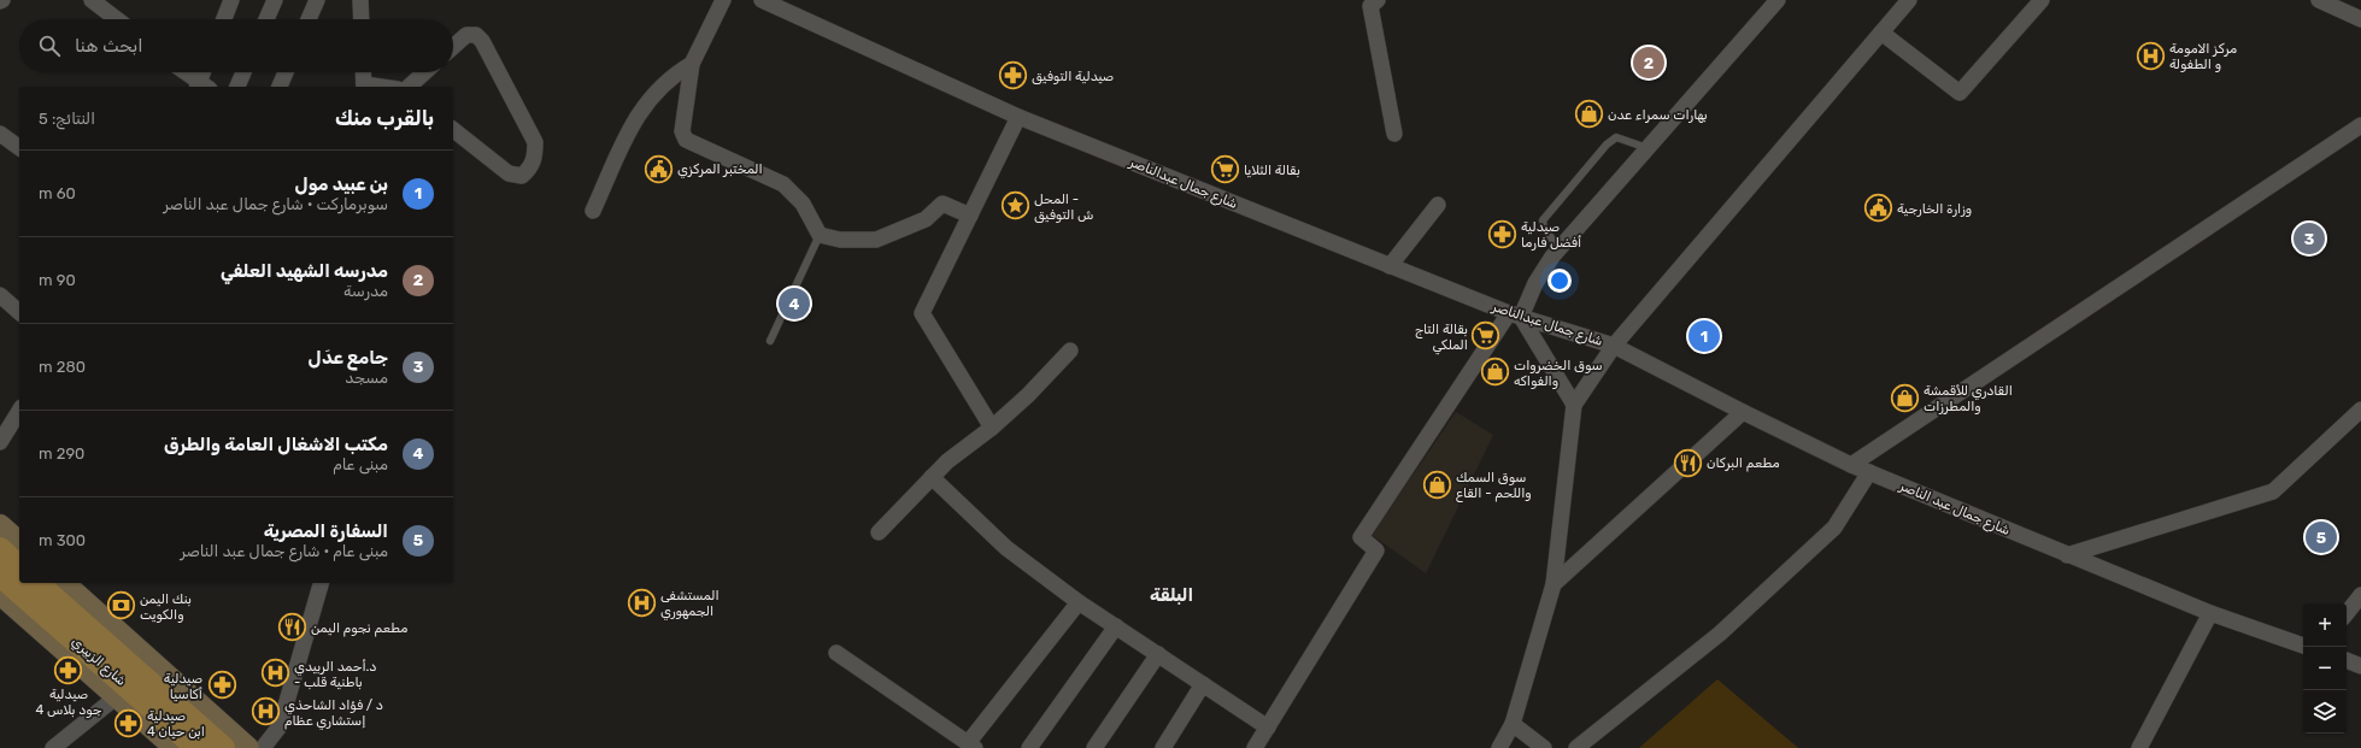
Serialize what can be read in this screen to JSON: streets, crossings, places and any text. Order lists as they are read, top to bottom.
{
  "streets": {
    "main road": ["شارع الزبيري"],
    "street": ["شارع جمال عبدالناصر", "شارع جمال عبد الناصر"]
  },
  "crossings": [
    ["شارع جمال عبدالناصر", "شارع جمال عبد الناصر"]
  ],
  "districts": ["البلقة"],
  "places": {
    "hospital": [
      "مركز الامومة و الطفولة",
      "المستشفى الجمهوري",
      "د.أحمد الربيدي - باطنية قلب",
      "د / فؤاد الشاحذي إستشاري عظام"
    ],
    "pharmacy": [
      "صيدلية التوفيق",
      "صيدلية أفضل فارما",
      "صيدلية جود بلاس 4",
      "صيدلية أكاسيا",
      "صيدلية ابن حيان 4"
    ],
    "shop": [
      "بهارات سمراء عدن",
      "سوق الخضروات والفواكه",
      "القادري للأقمشة والمطرزات",
      "سوق السمك واللحم - القاع"
    ],
    "public building": ["المختبر المركزي", "وزارة الخارجية"],
    "supermarket": ["بقالة الثلايا", "بقالة التاج الملكي"],
    "place": ["المحل - ش التوفيق"],
    "restaurant": ["مطعم البركان", "مطعم نجوم اليمن"],
    "bank": ["بنك اليمن والكويت"]
  },
  "page": {
    "search": "ابحث هنا",
    "pins": [
      "2",
      "3",
      "4",
      "1",
      "5"
    ],
    "heading": ["بالقرب منك", "النتائج: 5"],
    "list": [
      {
        "mark": "1",
        "name": "بن عبيد مول",
        "note": "سوبرماركت · شارع جمال عبد الناصر",
        "value": "60 m"
      },
      {
        "mark": "2",
        "name": "مدرسه الشهيد العلفي",
        "note": "مدرسة",
        "value": "90 m"
      },
      {
        "mark": "3",
        "name": "جامع عدَل",
        "note": "مسجد",
        "value": "280 m"
      },
      {
        "mark": "4",
        "name": "مكتب الاشغال العامة والطرق",
        "note": "مبنى عام",
        "value": "290 m"
      },
      {
        "mark": "5",
        "name": "السفارة المصرية",
        "note": "مبنى عام · شارع جمال عبد الناصر",
        "value": "300 m"
      }
    ],
    "map_buttons": ["+", "−"]
  }
}
